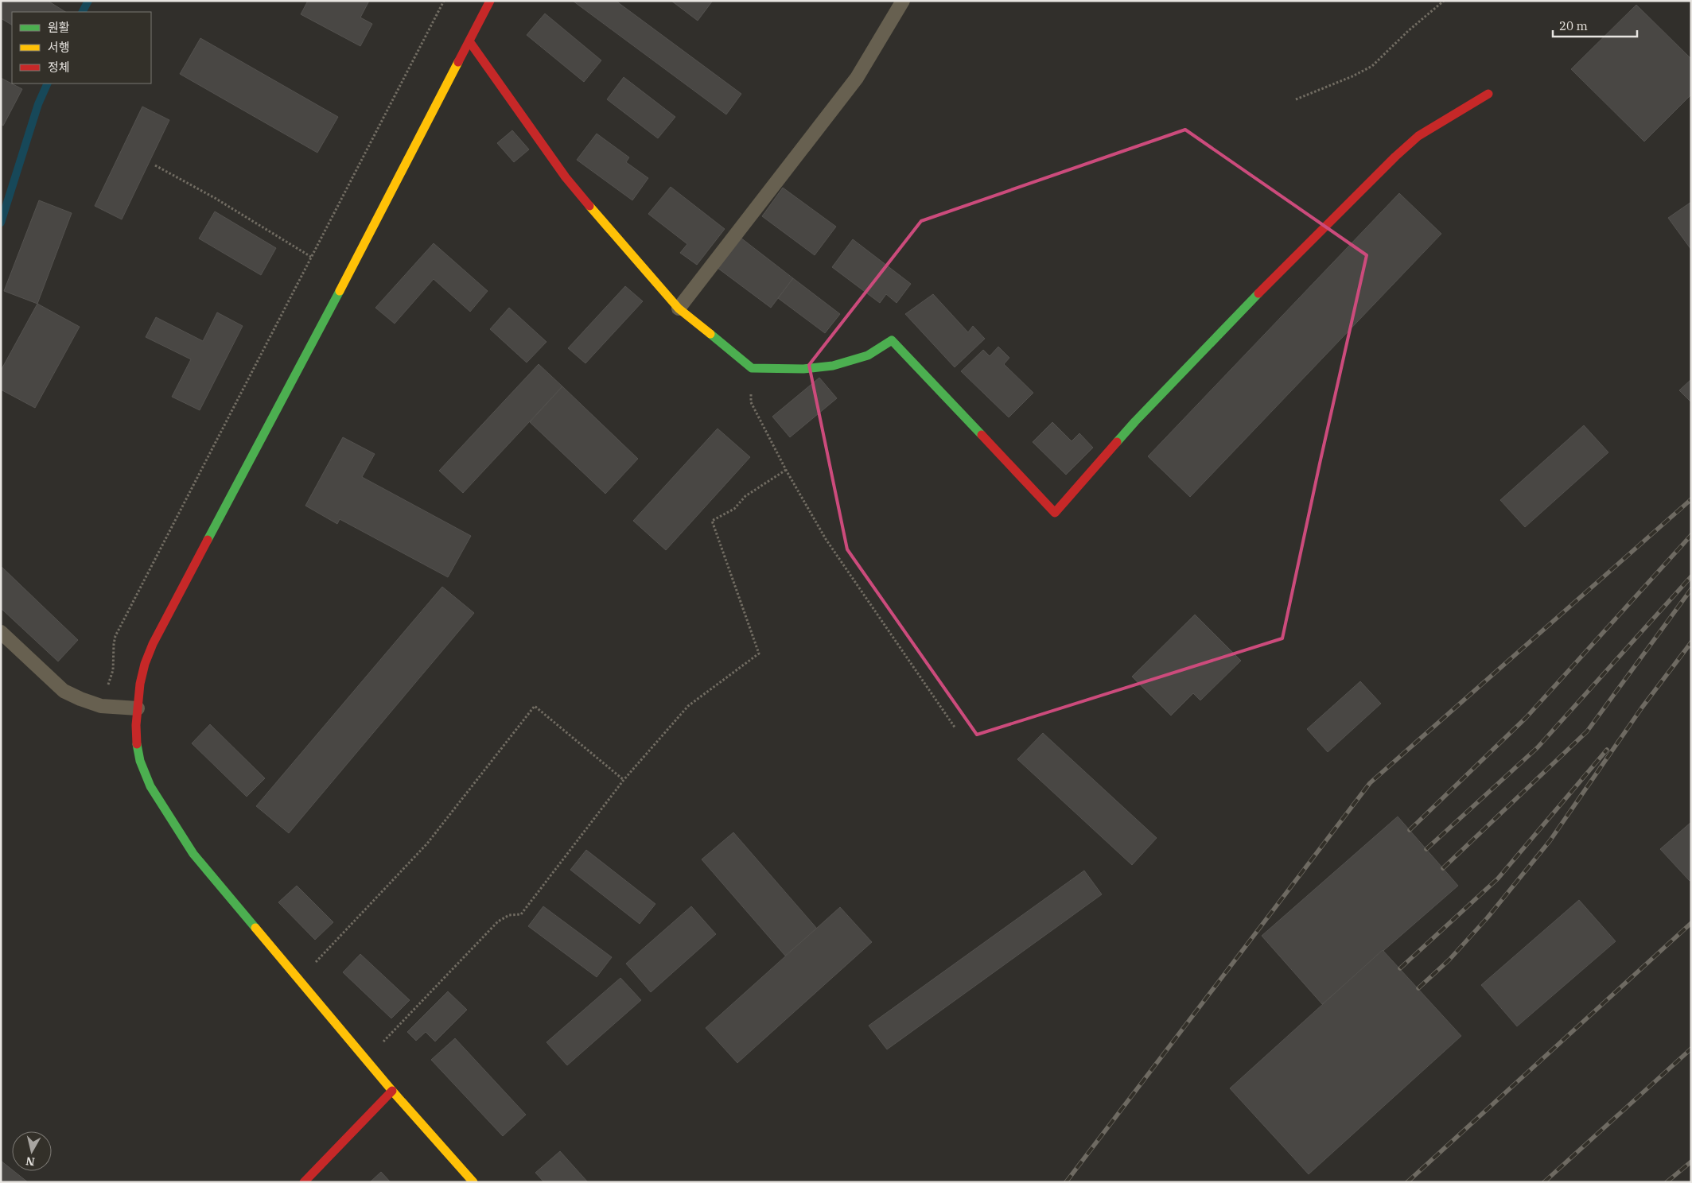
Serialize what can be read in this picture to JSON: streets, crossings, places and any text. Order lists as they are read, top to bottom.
{
  "legend": ["원활", "서행", "정체"],
  "scale_bar": "20 m",
  "north": "bottom"
}
